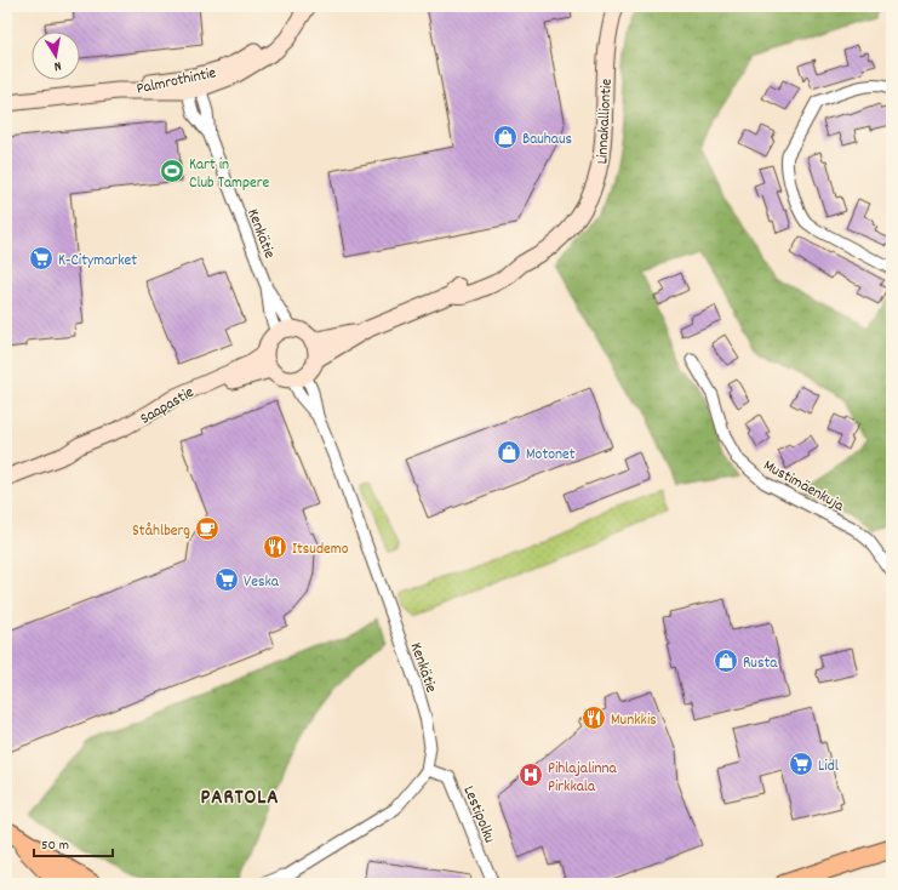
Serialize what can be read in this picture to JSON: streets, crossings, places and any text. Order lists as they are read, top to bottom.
{
  "streets": {
    "main road": ["Palmrothintie", "Linnakalliontie", "Saapastie"],
    "street": ["Kenkätie", "Mustimäenkuja", "Lestipolku"]
  },
  "crossings": [
    ["Palmrothintie", "Kenkätie"],
    ["Kenkätie", "Saapastie"],
    ["Kenkätie", "Lestipolku"]
  ],
  "districts": ["PARTOLA"],
  "places": {
    "shop": ["Bauhaus", "Motonet", "Rusta"],
    "sports": ["Kart in Club Tampere"],
    "supermarket": ["K-Citymarket", "Veska", "Lidl"],
    "cafe": ["Ståhlberg"],
    "restaurant": ["Itsudemo", "Munkkis"],
    "hospital": ["Pihlajalinna Pirkkala"]
  },
  "scale_bar": "50 m",
  "north": "bottom"
}
